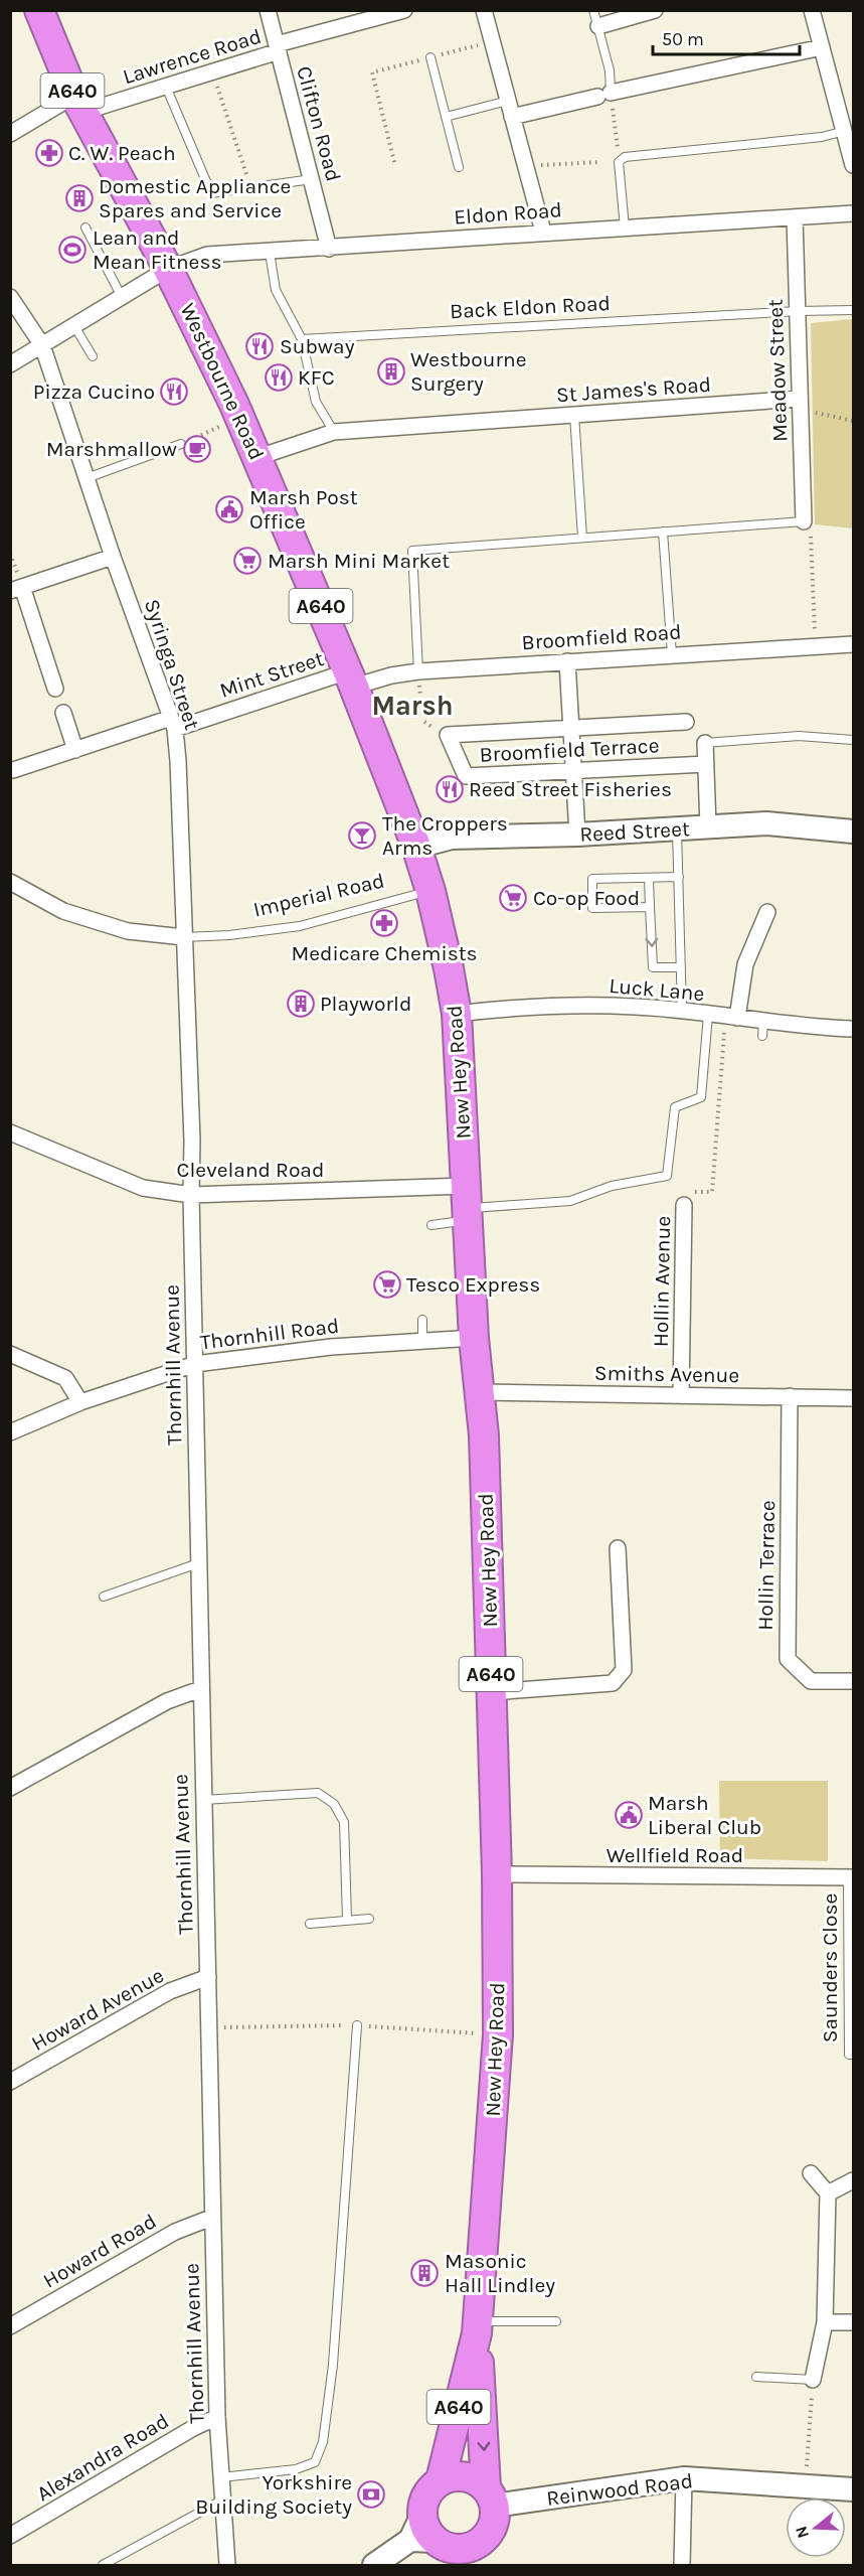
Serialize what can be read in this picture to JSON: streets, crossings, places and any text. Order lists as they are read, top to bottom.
{
  "streets": {
    "highway": ["A640", "Westbourne Road", "New Hey Road"],
    "street": [
      "Lawrence Road",
      "Clifton Road",
      "Eldon Road",
      "Meadow Street",
      "St James's Road",
      "Broomfield Road",
      "Syringa Street",
      "Mint Street",
      "Broomfield Terrace",
      "Reed Street",
      "Imperial Road",
      "Luck Lane",
      "Cleveland Road",
      "Hollin Avenue",
      "Thornhill Road",
      "Thornhill Avenue",
      "Smiths Avenue",
      "Hollin Terrace",
      "Wellfield Road",
      "Howard Avenue",
      "Howard Road",
      "Alexandra Road",
      "Reinwood Road"
    ],
    "lane": ["Back Eldon Road", "Saunders Close"]
  },
  "crossings": [
    ["Lawrence Road", "Clifton Road"],
    ["Lawrence Road", "Westbourne Road"],
    ["A640", "New Hey Road"],
    ["A640", "Reinwood Road"],
    ["Clifton Road", "Eldon Road"],
    ["Eldon Road", "Meadow Street"],
    ["Eldon Road", "Westbourne Road"],
    ["Eldon Road", "Syringa Street"],
    ["Back Eldon Road", "Meadow Street"],
    ["Meadow Street", "St James's Road"],
    ["Westbourne Road", "St James's Road"],
    ["Westbourne Road", "Broomfield Road"],
    ["Westbourne Road", "Mint Street"],
    ["Westbourne Road", "Reed Street"],
    ["Westbourne Road", "Imperial Road"],
    ["Westbourne Road", "New Hey Road"],
    ["Broomfield Road", "Mint Street"],
    ["Syringa Street", "Mint Street"],
    ["Syringa Street", "Imperial Road"],
    ["Syringa Street", "Thornhill Avenue"],
    ["Luck Lane", "New Hey Road"],
    ["New Hey Road", "Cleveland Road"],
    ["New Hey Road", "Thornhill Road"],
    ["New Hey Road", "Smiths Avenue"],
    ["New Hey Road", "Wellfield Road"],
    ["New Hey Road", "Reinwood Road"],
    ["Cleveland Road", "Thornhill Avenue"],
    ["Hollin Avenue", "Smiths Avenue"],
    ["Thornhill Road", "Thornhill Avenue"],
    ["Thornhill Avenue", "Howard Avenue"],
    ["Thornhill Avenue", "Howard Road"],
    ["Thornhill Avenue", "Alexandra Road"],
    ["Smiths Avenue", "Hollin Terrace"],
    ["Wellfield Road", "Saunders Close"]
  ],
  "districts": ["Marsh"],
  "places": {
    "pharmacy": ["C. W. Peach", "Medicare Chemists"],
    "building": [
      "Domestic Appliance Spares and Service",
      "Westbourne Surgery",
      "Playworld",
      "Masonic Hall Lindley"
    ],
    "sports": ["Lean and Mean Fitness"],
    "restaurant": [
      "Subway",
      "KFC",
      "Pizza Cucino",
      "Reed Street Fisheries"
    ],
    "cafe": ["Marshmallow"],
    "public building": ["Marsh Post Office", "Marsh Liberal Club"],
    "supermarket": ["Marsh Mini Market", "Co-op Food", "Tesco Express"],
    "bar": ["The Croppers Arms"],
    "bank": ["Yorkshire Building Society"]
  },
  "scale_bar": "50 m",
  "north": "left"
}
